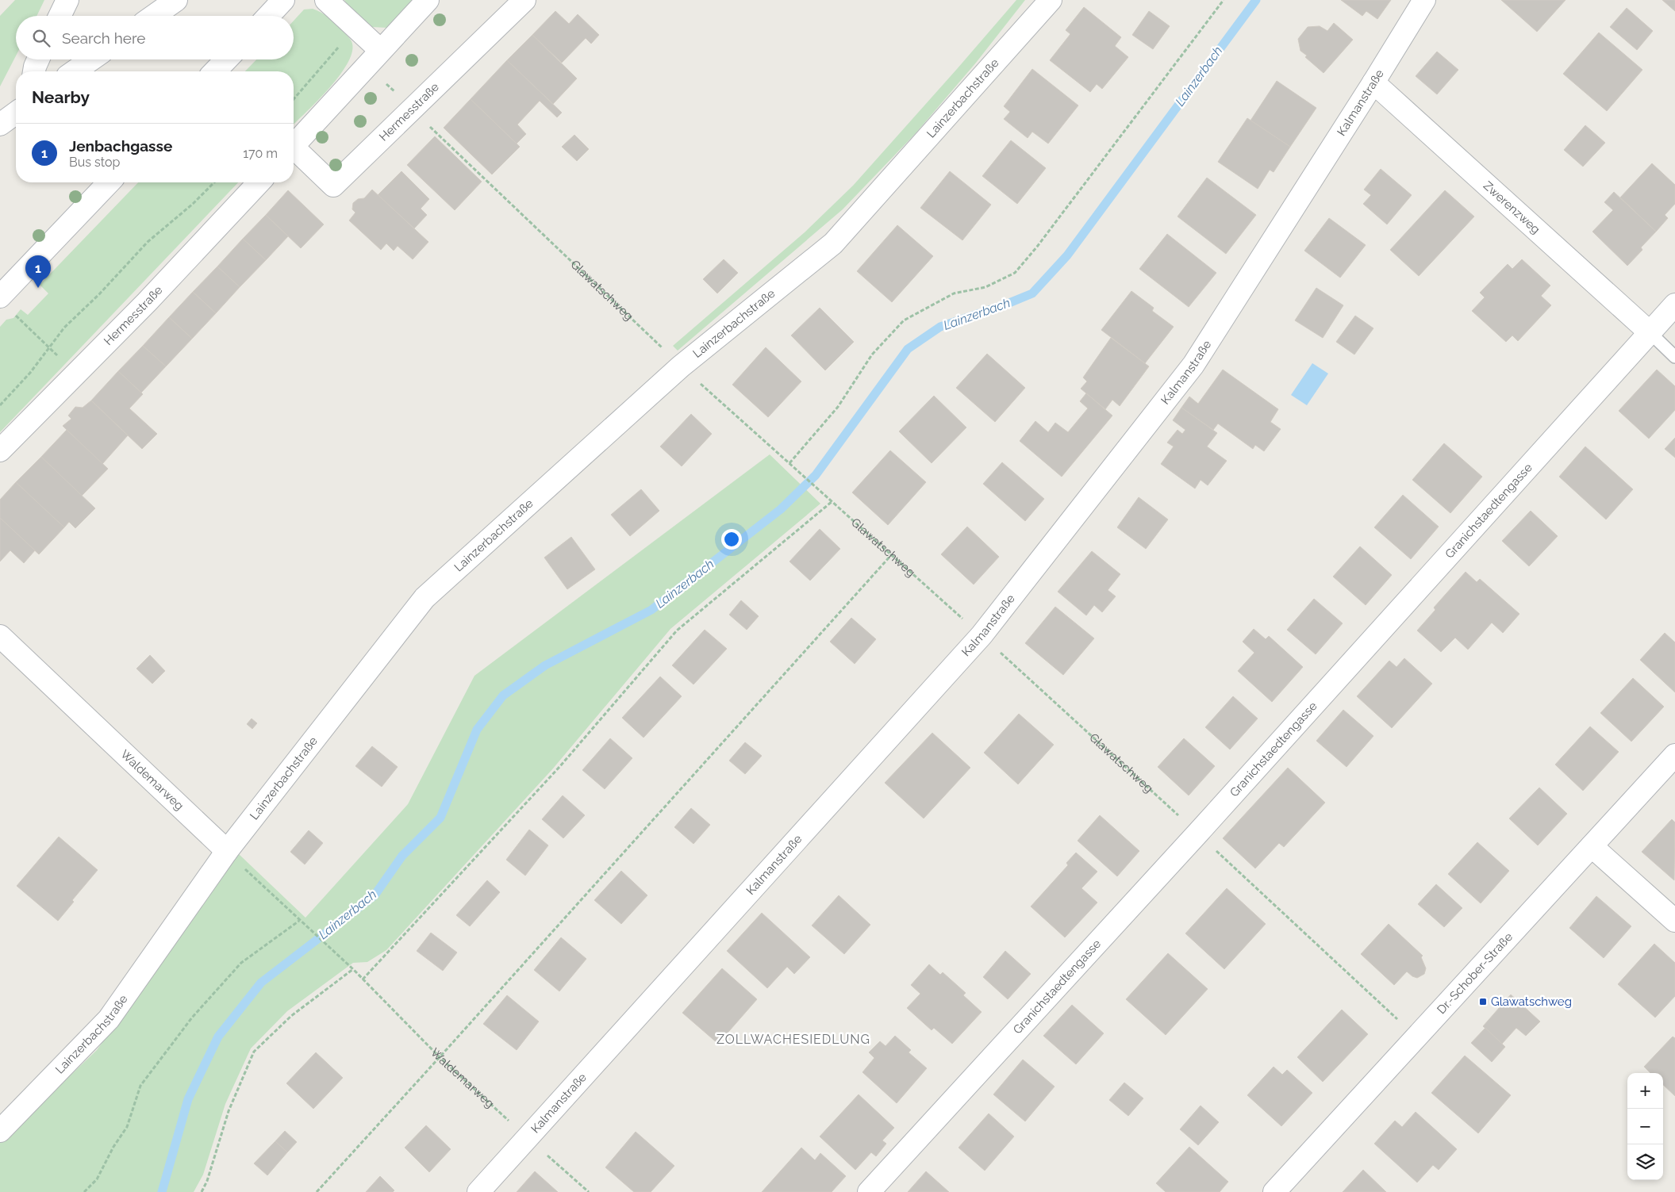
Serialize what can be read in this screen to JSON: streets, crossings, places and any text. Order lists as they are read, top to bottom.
{
  "streets": {
    "street": [
      "Lainzerbachstraße",
      "Kalmanstraße",
      "Hermesstraße",
      "Zwerenzweg",
      "Granichstaedtengasse",
      "Waldemarweg",
      "Dr.-Schober-Straße"
    ],
    "path": ["Glawatschweg"]
  },
  "crossings": [
    ["Lainzerbachstraße", "Glawatschweg"],
    ["Lainzerbachstraße", "Waldemarweg"],
    ["Kalmanstraße", "Zwerenzweg"],
    ["Kalmanstraße", "Glawatschweg"],
    ["Kalmanstraße", "Waldemarweg"],
    ["Hermesstraße", "Glawatschweg"],
    ["Zwerenzweg", "Granichstaedtengasse"],
    ["Glawatschweg", "Granichstaedtengasse"],
    ["Glawatschweg", "Dr.-Schober-Straße"]
  ],
  "districts": ["ZOLLWACHESIEDLUNG"],
  "water": ["Lainzerbach"],
  "places": {
    "transit": ["Glawatschweg"]
  },
  "page": {
    "search": "Search here",
    "heading": "Nearby",
    "list": [
      {
        "mark": "1",
        "name": "Jenbachgasse",
        "note": "Bus stop",
        "value": "170 m"
      }
    ],
    "pins": "1",
    "map_buttons": ["+", "−"]
  }
}
